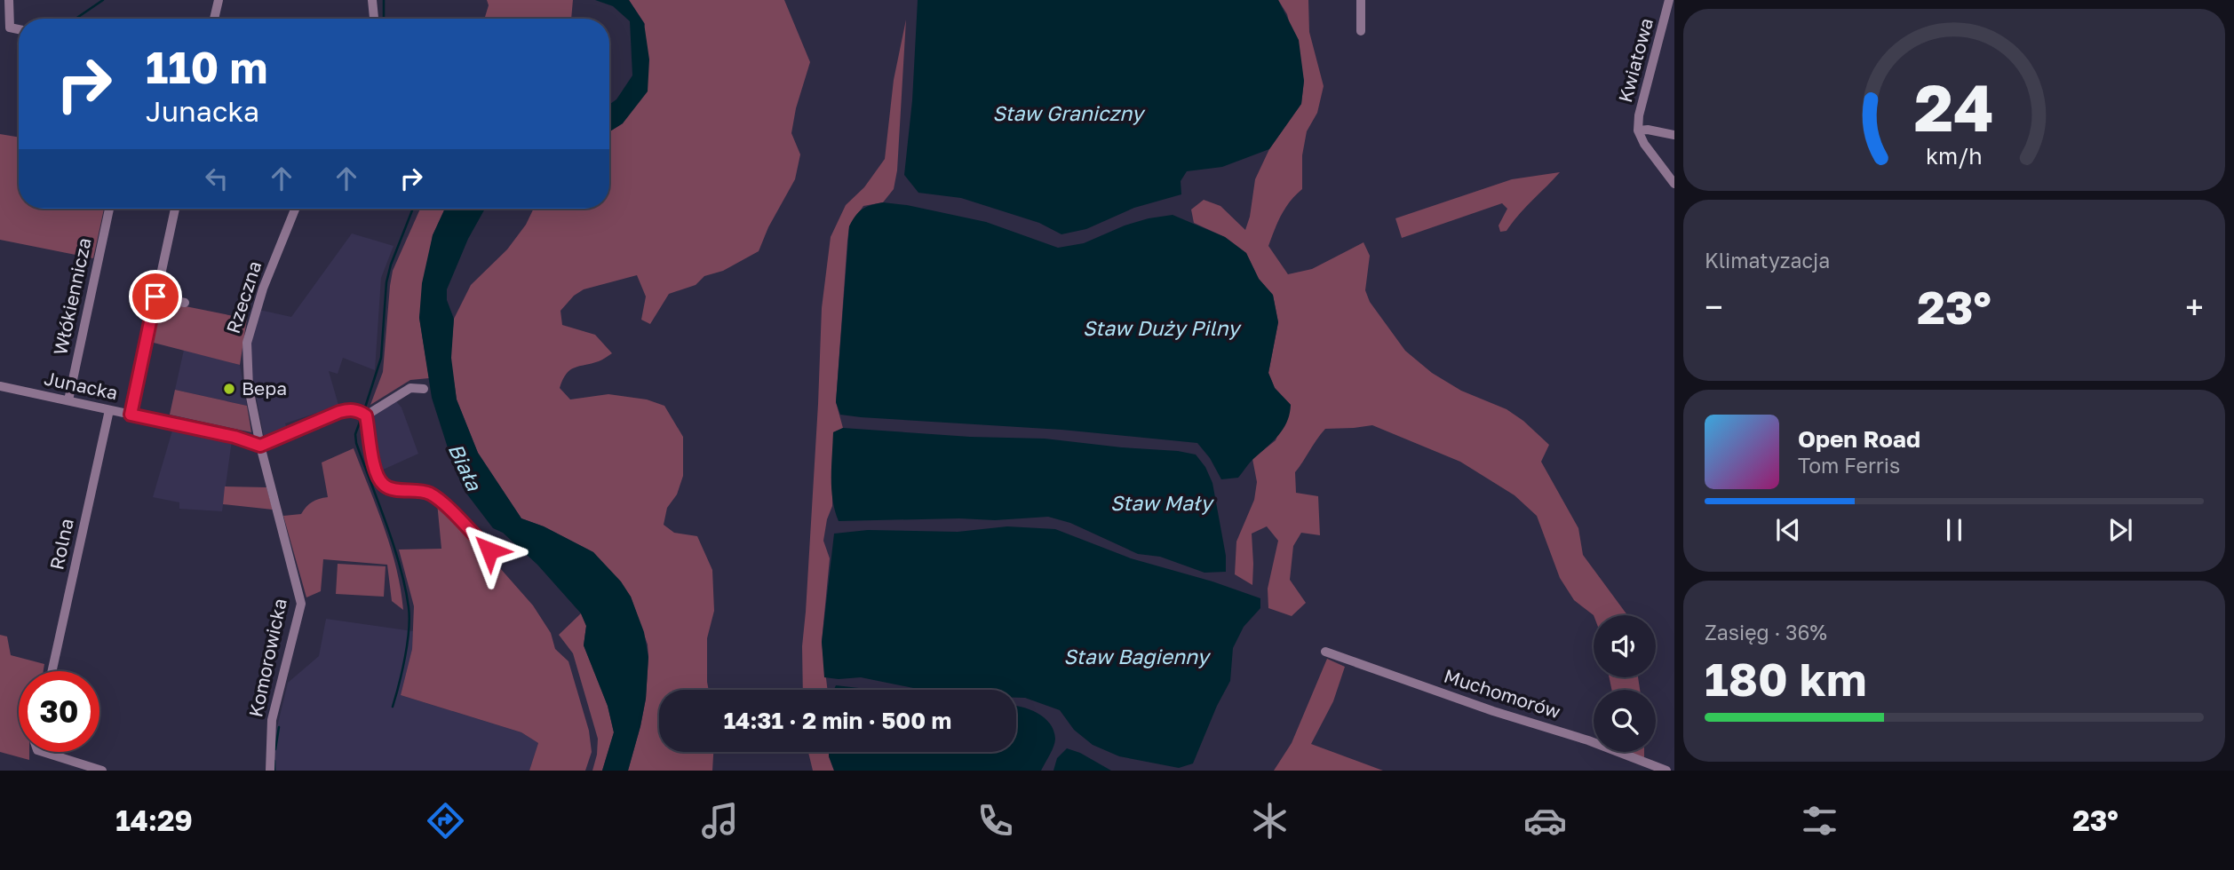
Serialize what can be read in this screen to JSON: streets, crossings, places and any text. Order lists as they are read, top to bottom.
{
  "streets": {
    "street": [
      "Kwiatowa",
      "Włókiennicza",
      "Rzeczna",
      "Junacka",
      "Rolna",
      "Komorowicka",
      "Muchomorów"
    ]
  },
  "crossings": [
    ["Włókiennicza", "Junacka"],
    ["Rzeczna", "Junacka"],
    ["Rzeczna", "Komorowicka"],
    ["Junacka", "Rolna"],
    ["Junacka", "Komorowicka"]
  ],
  "water": [
    "Staw Graniczny",
    "Staw Duży Pilny",
    "Biała",
    "Staw Mały",
    "Staw Bagienny"
  ],
  "places": ["Bepa"],
  "page": {
    "turn": ["110 m", "Junacka"],
    "tile": [
      "Klimatyzacja",
      ["Zasięg · 36%", "180 km"]
    ],
    "heat": ["−", "23°", "+"],
    "song": ["Open Road", "Tom Ferris"],
    "limit": "30",
    "trip": "14:31 · 2 min · 500 m",
    "tabs": ["14:29", "23°"],
    "gauge": ["24", "km/h"]
  }
}
